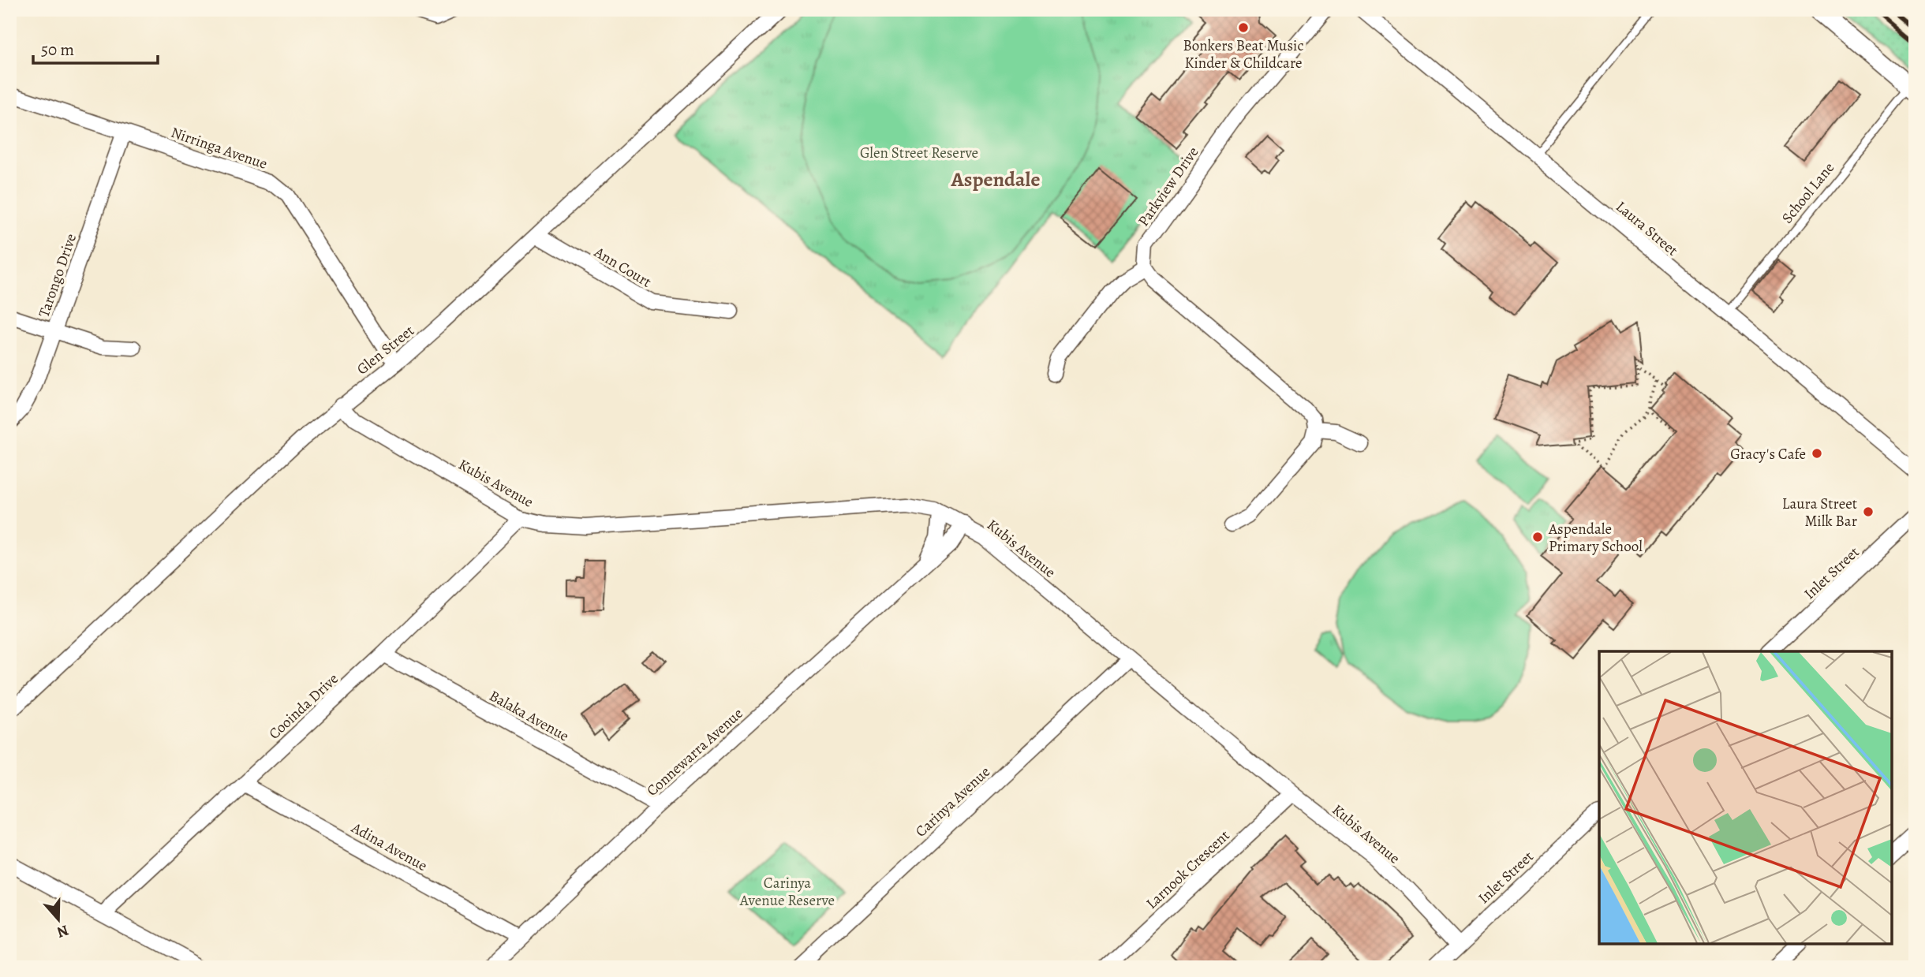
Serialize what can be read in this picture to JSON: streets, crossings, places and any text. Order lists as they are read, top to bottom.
{
  "streets": {
    "street": [
      "Nirringa Avenue",
      "Parkview Drive",
      "Laura Street",
      "Ann Court",
      "Tarongo Drive",
      "Glen Street",
      "Kubis Avenue",
      "Inlet Street",
      "Cooinda Drive",
      "Balaka Avenue",
      "Connewarra Avenue",
      "Carinya Avenue",
      "Adina Avenue",
      "Larnook Crescent"
    ],
    "lane": ["School Lane"]
  },
  "crossings": [
    ["Nirringa Avenue", "Tarongo Drive"],
    ["Nirringa Avenue", "Glen Street"],
    ["School Lane", "Laura Street"],
    ["Ann Court", "Glen Street"],
    ["Glen Street", "Kubis Avenue"],
    ["Kubis Avenue", "Inlet Street"],
    ["Kubis Avenue", "Cooinda Drive"],
    ["Kubis Avenue", "Connewarra Avenue"],
    ["Kubis Avenue", "Carinya Avenue"],
    ["Kubis Avenue", "Larnook Crescent"],
    ["Cooinda Drive", "Balaka Avenue"],
    ["Cooinda Drive", "Adina Avenue"],
    ["Balaka Avenue", "Connewarra Avenue"],
    ["Connewarra Avenue", "Adina Avenue"]
  ],
  "districts": ["Aspendale"],
  "parks": ["Glen Street Reserve", "Carinya Avenue Reserve"],
  "places": [
    "Bonkers Beat Music Kinder & Childcare",
    "Gracy's Cafe",
    "Laura Street Milk Bar",
    "Aspendale Primary School"
  ],
  "scale_bar": "50 m",
  "north": "bottom"
}
